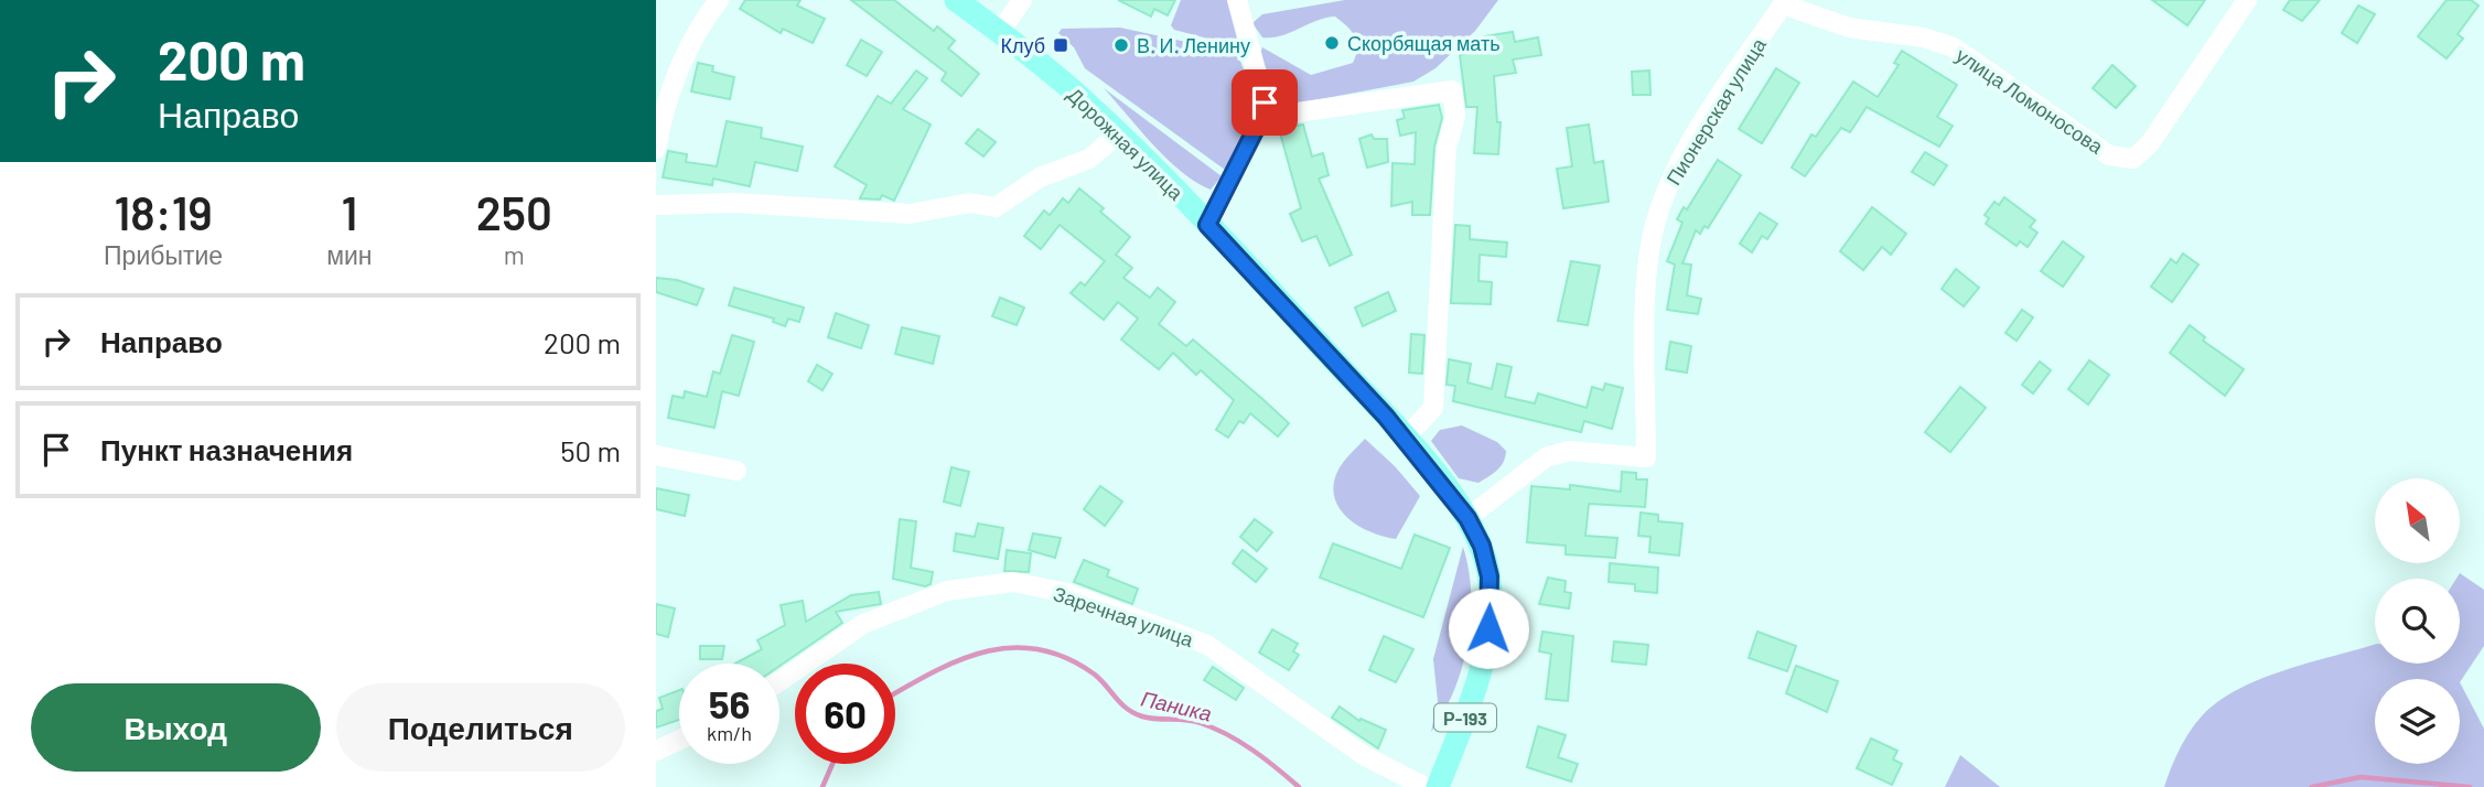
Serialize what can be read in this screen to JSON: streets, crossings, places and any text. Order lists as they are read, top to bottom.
{
  "streets": {
    "main road": ["Дорожная улица", "Р-193"],
    "street": ["улица Ломоносова", "Пионерская улица", "Заречная улица"]
  },
  "crossings": [
    ["улица Ломоносова", "Пионерская улица"],
    ["Пионерская улица", "Дорожная улица"]
  ],
  "water": ["Паника"],
  "places": {
    "other": ["Скорбящая мать", "В. И. Ленину"],
    "transit": ["Клуб"]
  },
  "north": "top left",
  "page": {
    "turn": ["200 m", "Направо"],
    "eta": [
      "18:19",
      "Прибытие",
      "1",
      "мин",
      "250",
      "m"
    ],
    "list": [
      {
        "name": "Направо",
        "value": "200 m"
      },
      {
        "name": "Пункт назначения",
        "value": "50 m"
      }
    ],
    "speed": "56 km/h",
    "limit": "60",
    "buttons": ["Выход", "Поделиться"]
  }
}
